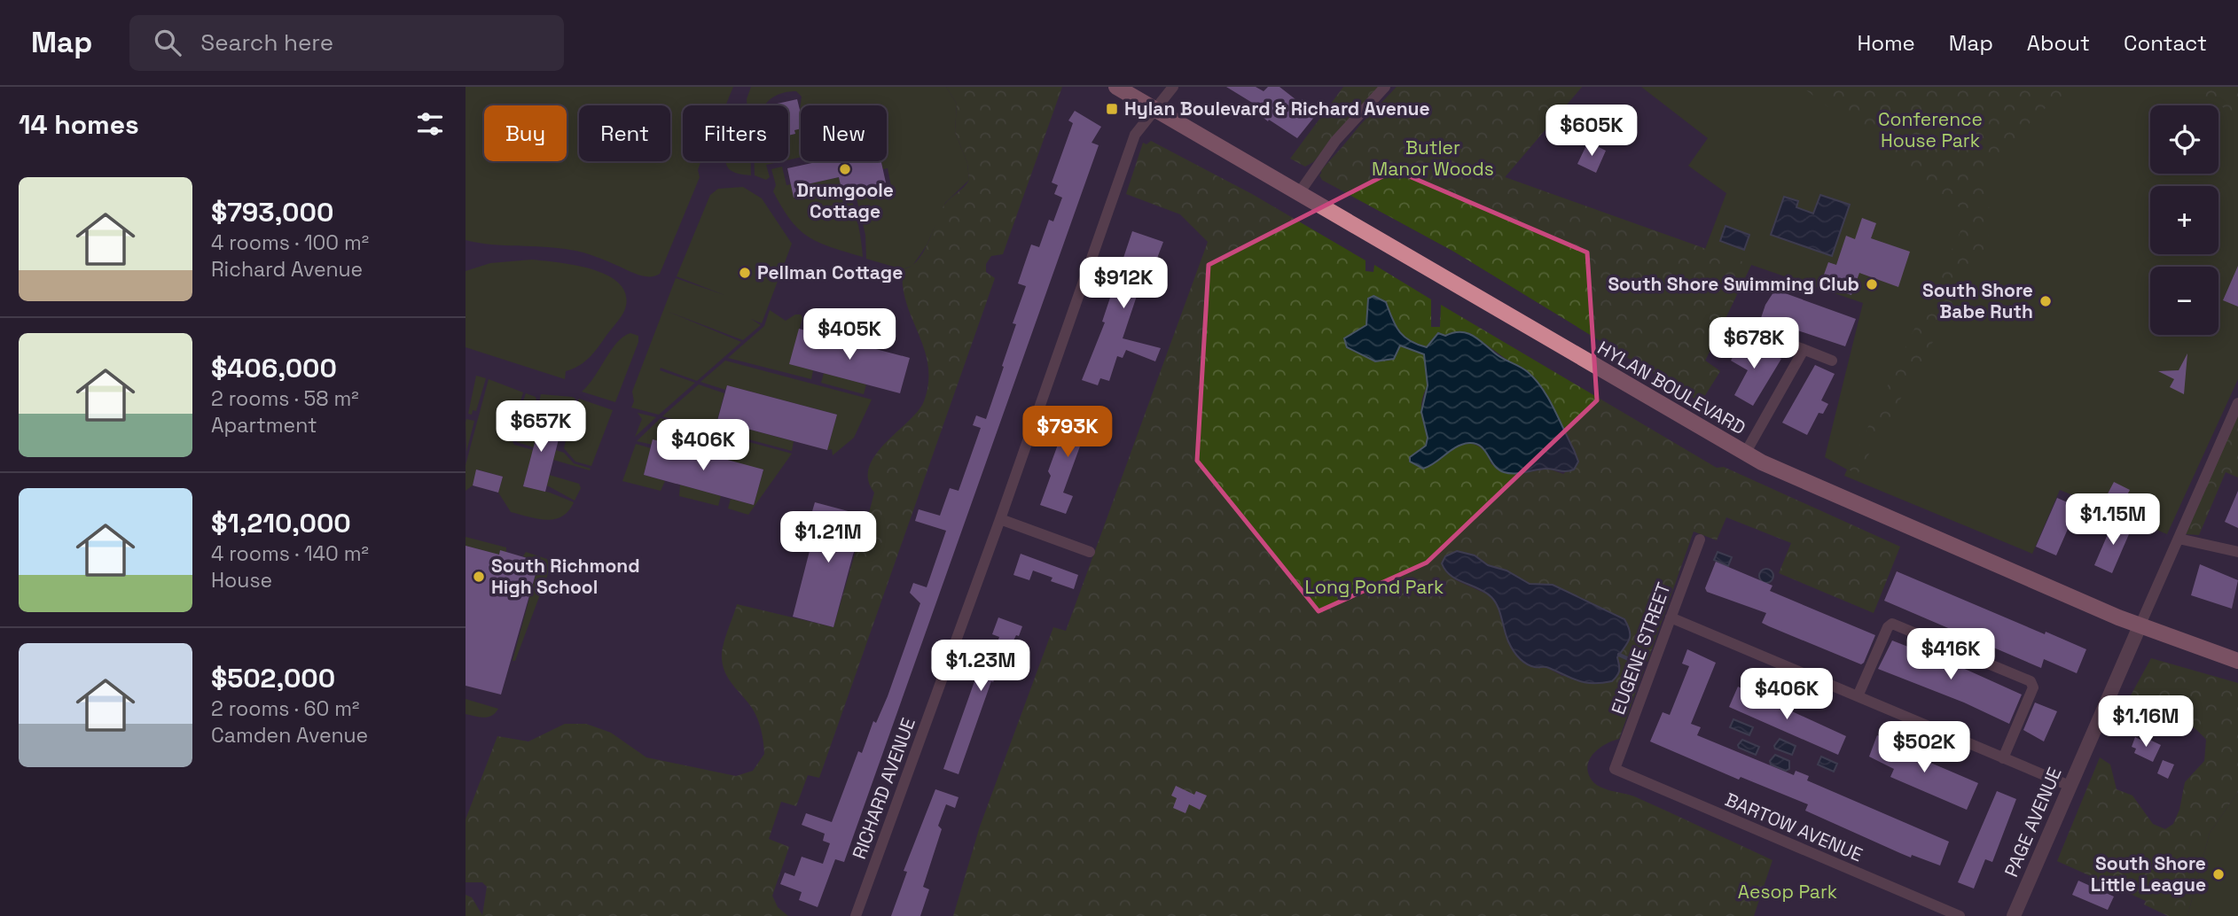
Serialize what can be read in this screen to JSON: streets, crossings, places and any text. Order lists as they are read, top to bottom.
{
  "streets": {
    "main road": ["HYLAN BOULEVARD"],
    "street": [
      "EUGENE STREET",
      "RICHARD AVENUE",
      "PAGE AVENUE",
      "BARTOW AVENUE"
    ]
  },
  "crossings": [
    ["HYLAN BOULEVARD", "RICHARD AVENUE"],
    ["HYLAN BOULEVARD", "PAGE AVENUE"],
    ["EUGENE STREET", "BARTOW AVENUE"]
  ],
  "parks": [
    "Conference House Park",
    "Butler Manor Woods",
    "Long Pond Park",
    "Aesop Park"
  ],
  "places": {
    "transit": ["Hylan Boulevard & Richard Avenue"],
    "other": [
      "Drumgoole Cottage",
      "Pellman Cottage",
      "South Shore Swimming Club",
      "South Shore Babe Ruth",
      "South Richmond High School",
      "South Shore Little League"
    ]
  },
  "page": {
    "header": "Map",
    "search": "Search here",
    "nav": [
      "Home",
      "Map",
      "About",
      "Contact"
    ],
    "heading": "14 homes",
    "price": [
      "$605K",
      "$912K",
      "$405K",
      "$678K",
      "$657K",
      "$793K",
      "$406K",
      "$1.15M",
      "$1.21M",
      "$416K",
      "$1.23M",
      "$406K",
      "$1.16M",
      "$502K"
    ],
    "map_buttons": ["+", "−"],
    "chip": [
      "Buy",
      "Rent",
      "Filters",
      "New"
    ],
    "list": [
      {
        "name": "$793,000",
        "note": "4 rooms · 100 m² · Richard Avenue"
      },
      {
        "name": "$406,000",
        "note": "2 rooms · 58 m² · Apartment"
      },
      {
        "name": "$1,210,000",
        "note": "4 rooms · 140 m² · House"
      },
      {
        "name": "$502,000",
        "note": "2 rooms · 60 m² · Camden Avenue"
      }
    ]
  }
}
